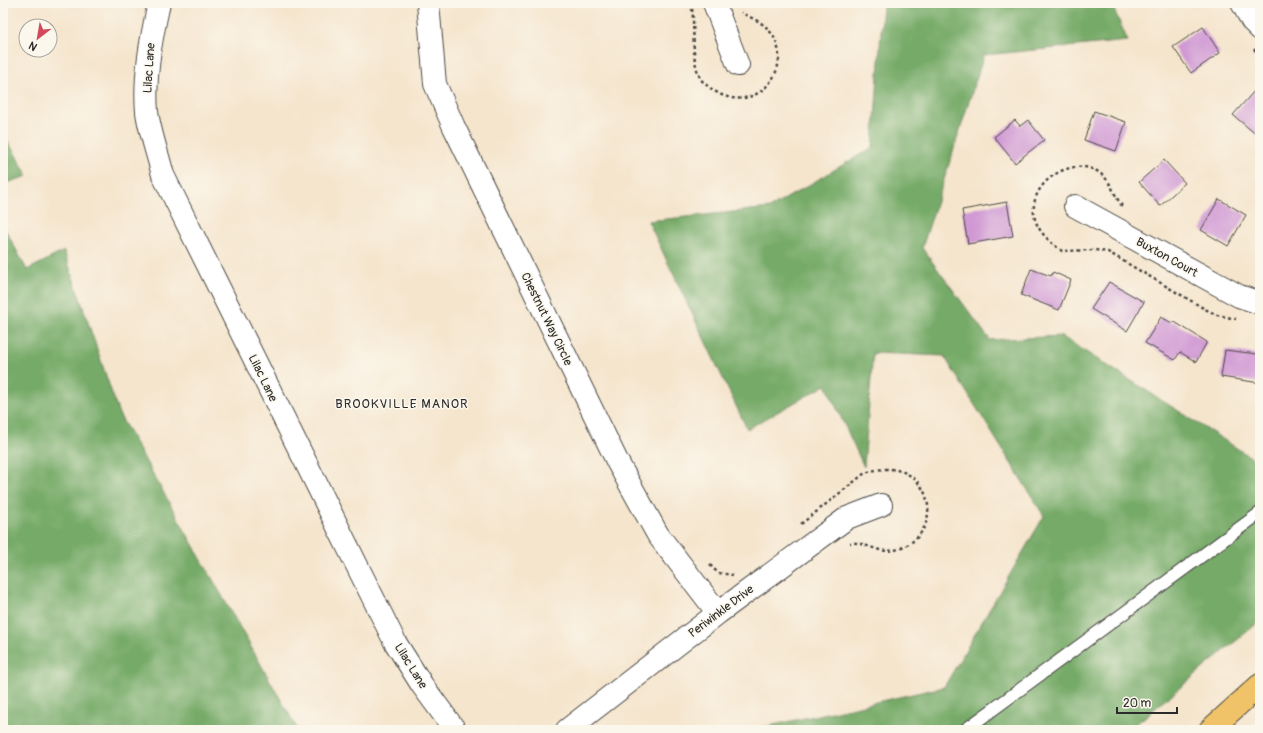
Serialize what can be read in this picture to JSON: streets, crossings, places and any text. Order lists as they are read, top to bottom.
{
  "streets": {
    "street": [
      "Lilac Lane",
      "Buxton Court",
      "Chestnut Way Circle",
      "Periwinkle Drive"
    ]
  },
  "crossings": [
    ["Chestnut Way Circle", "Periwinkle Drive"]
  ],
  "districts": ["BROOKVILLE MANOR"],
  "scale_bar": "20 m",
  "north": "bottom left"
}
